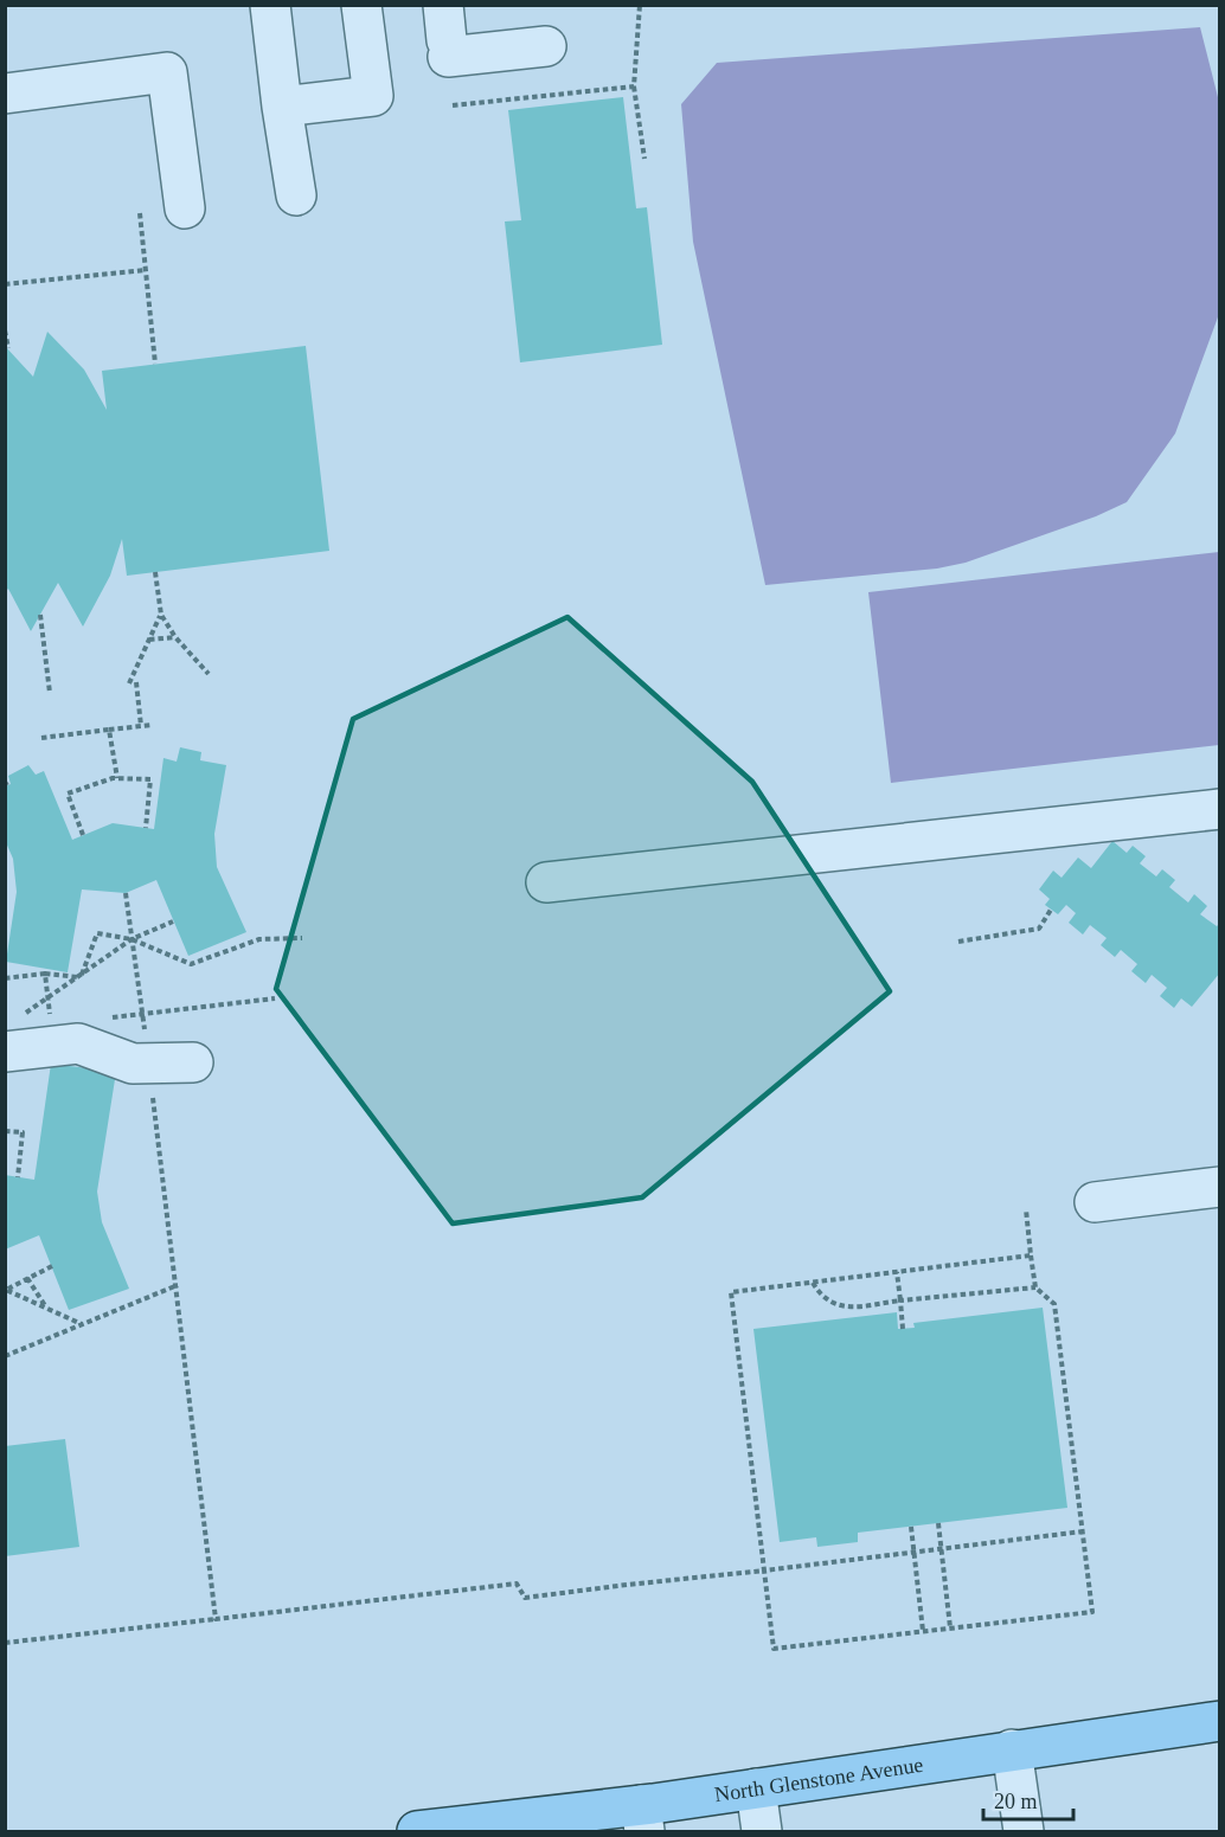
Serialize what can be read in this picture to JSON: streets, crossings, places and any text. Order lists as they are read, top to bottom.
{
  "streets": {
    "main road": ["North Glenstone Avenue"]
  },
  "scale_bar": "20 m"
}
